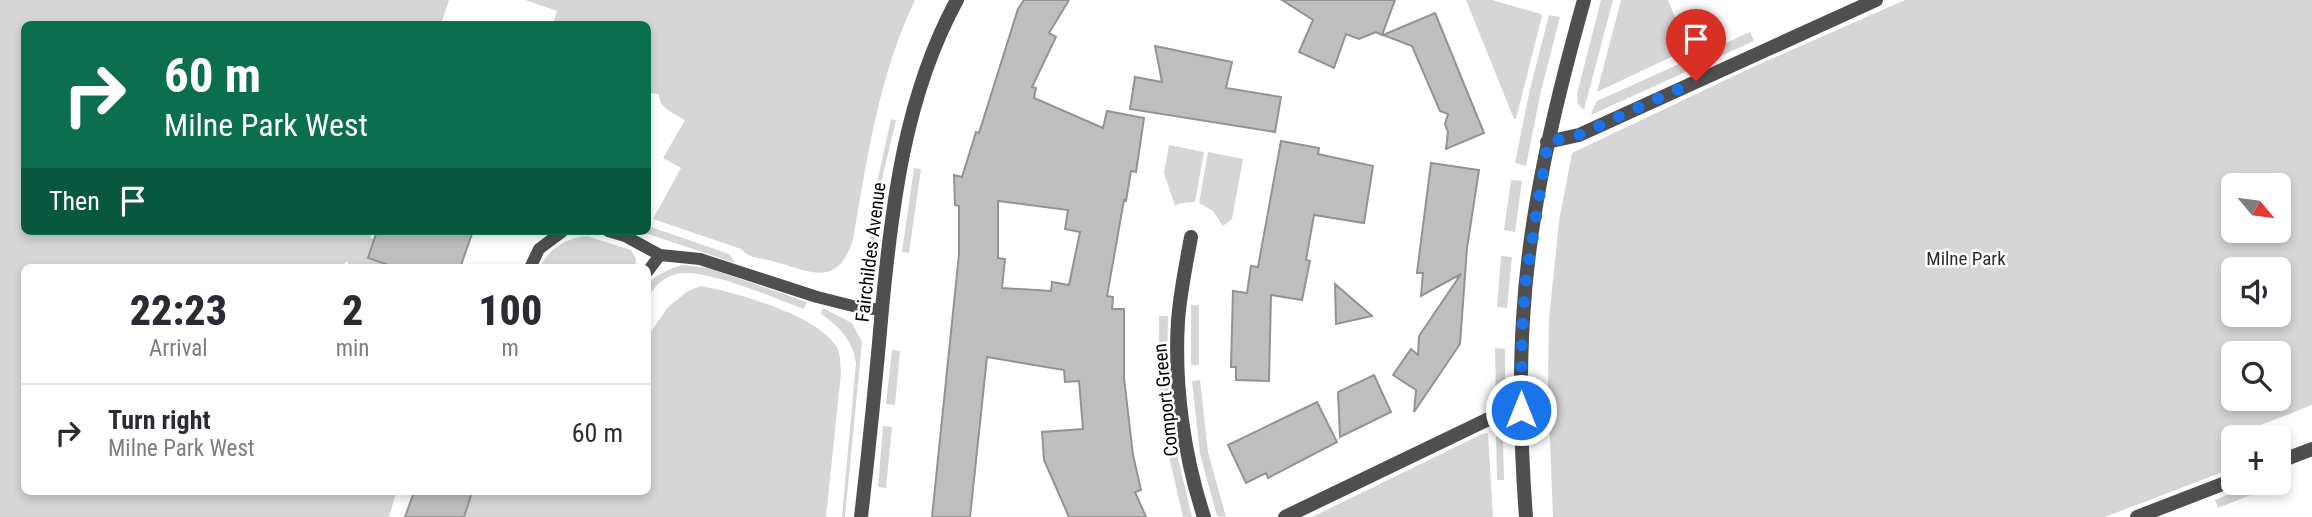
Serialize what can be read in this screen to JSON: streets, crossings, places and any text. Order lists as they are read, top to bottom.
{
  "streets": {
    "street": ["Fairchildes Avenue", "Comport Green"]
  },
  "parks": ["Milne Park"],
  "north": "bottom right",
  "page": {
    "turn": ["60 m", "Milne Park West"],
    "then": "Then",
    "map_buttons": "+",
    "eta": [
      "22:23",
      "Arrival",
      "2",
      "min",
      "100",
      "m"
    ],
    "list": [
      {
        "name": "Turn right",
        "note": "Milne Park West",
        "value": "60 m"
      }
    ]
  }
}
